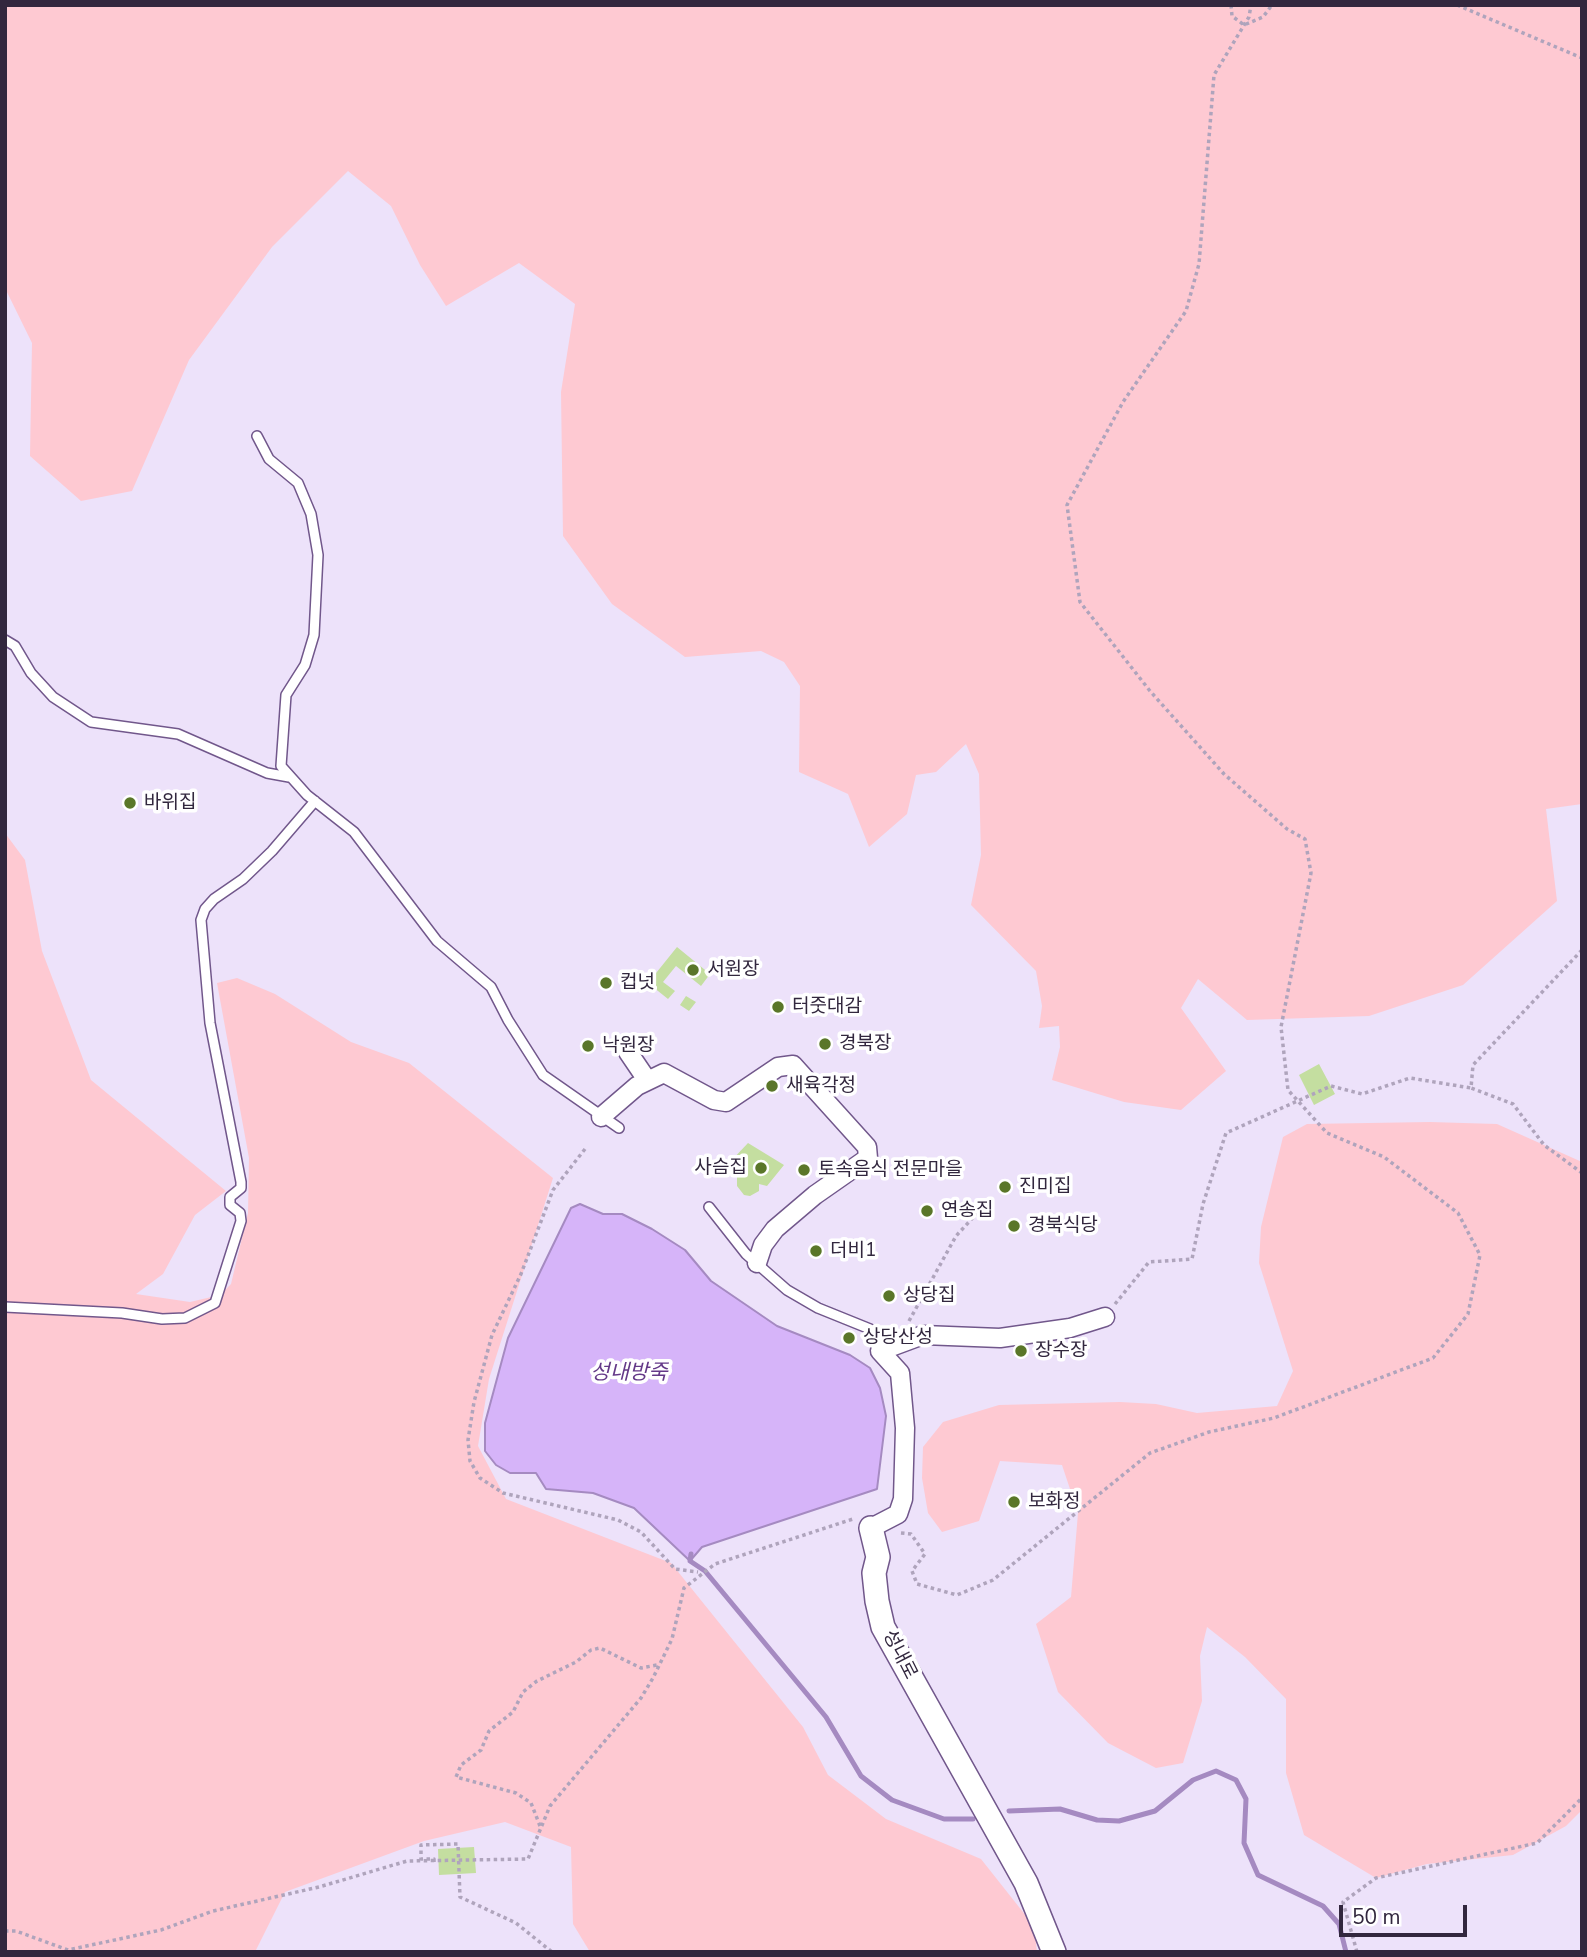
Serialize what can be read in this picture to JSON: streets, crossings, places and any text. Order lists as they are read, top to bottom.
{
  "streets": {
    "street": ["성내로"]
  },
  "water": ["성내방죽"],
  "places": [
    "바위집",
    "서원장",
    "컵넛",
    "터줏대감",
    "경북장",
    "낙원장",
    "새육각정",
    "사슴집",
    "토속음식 전문마을",
    "진미집",
    "연송집",
    "경북식당",
    "더비1",
    "상당집",
    "상당산성",
    "장수장",
    "보화정"
  ],
  "scale_bar": "50 m"
}
